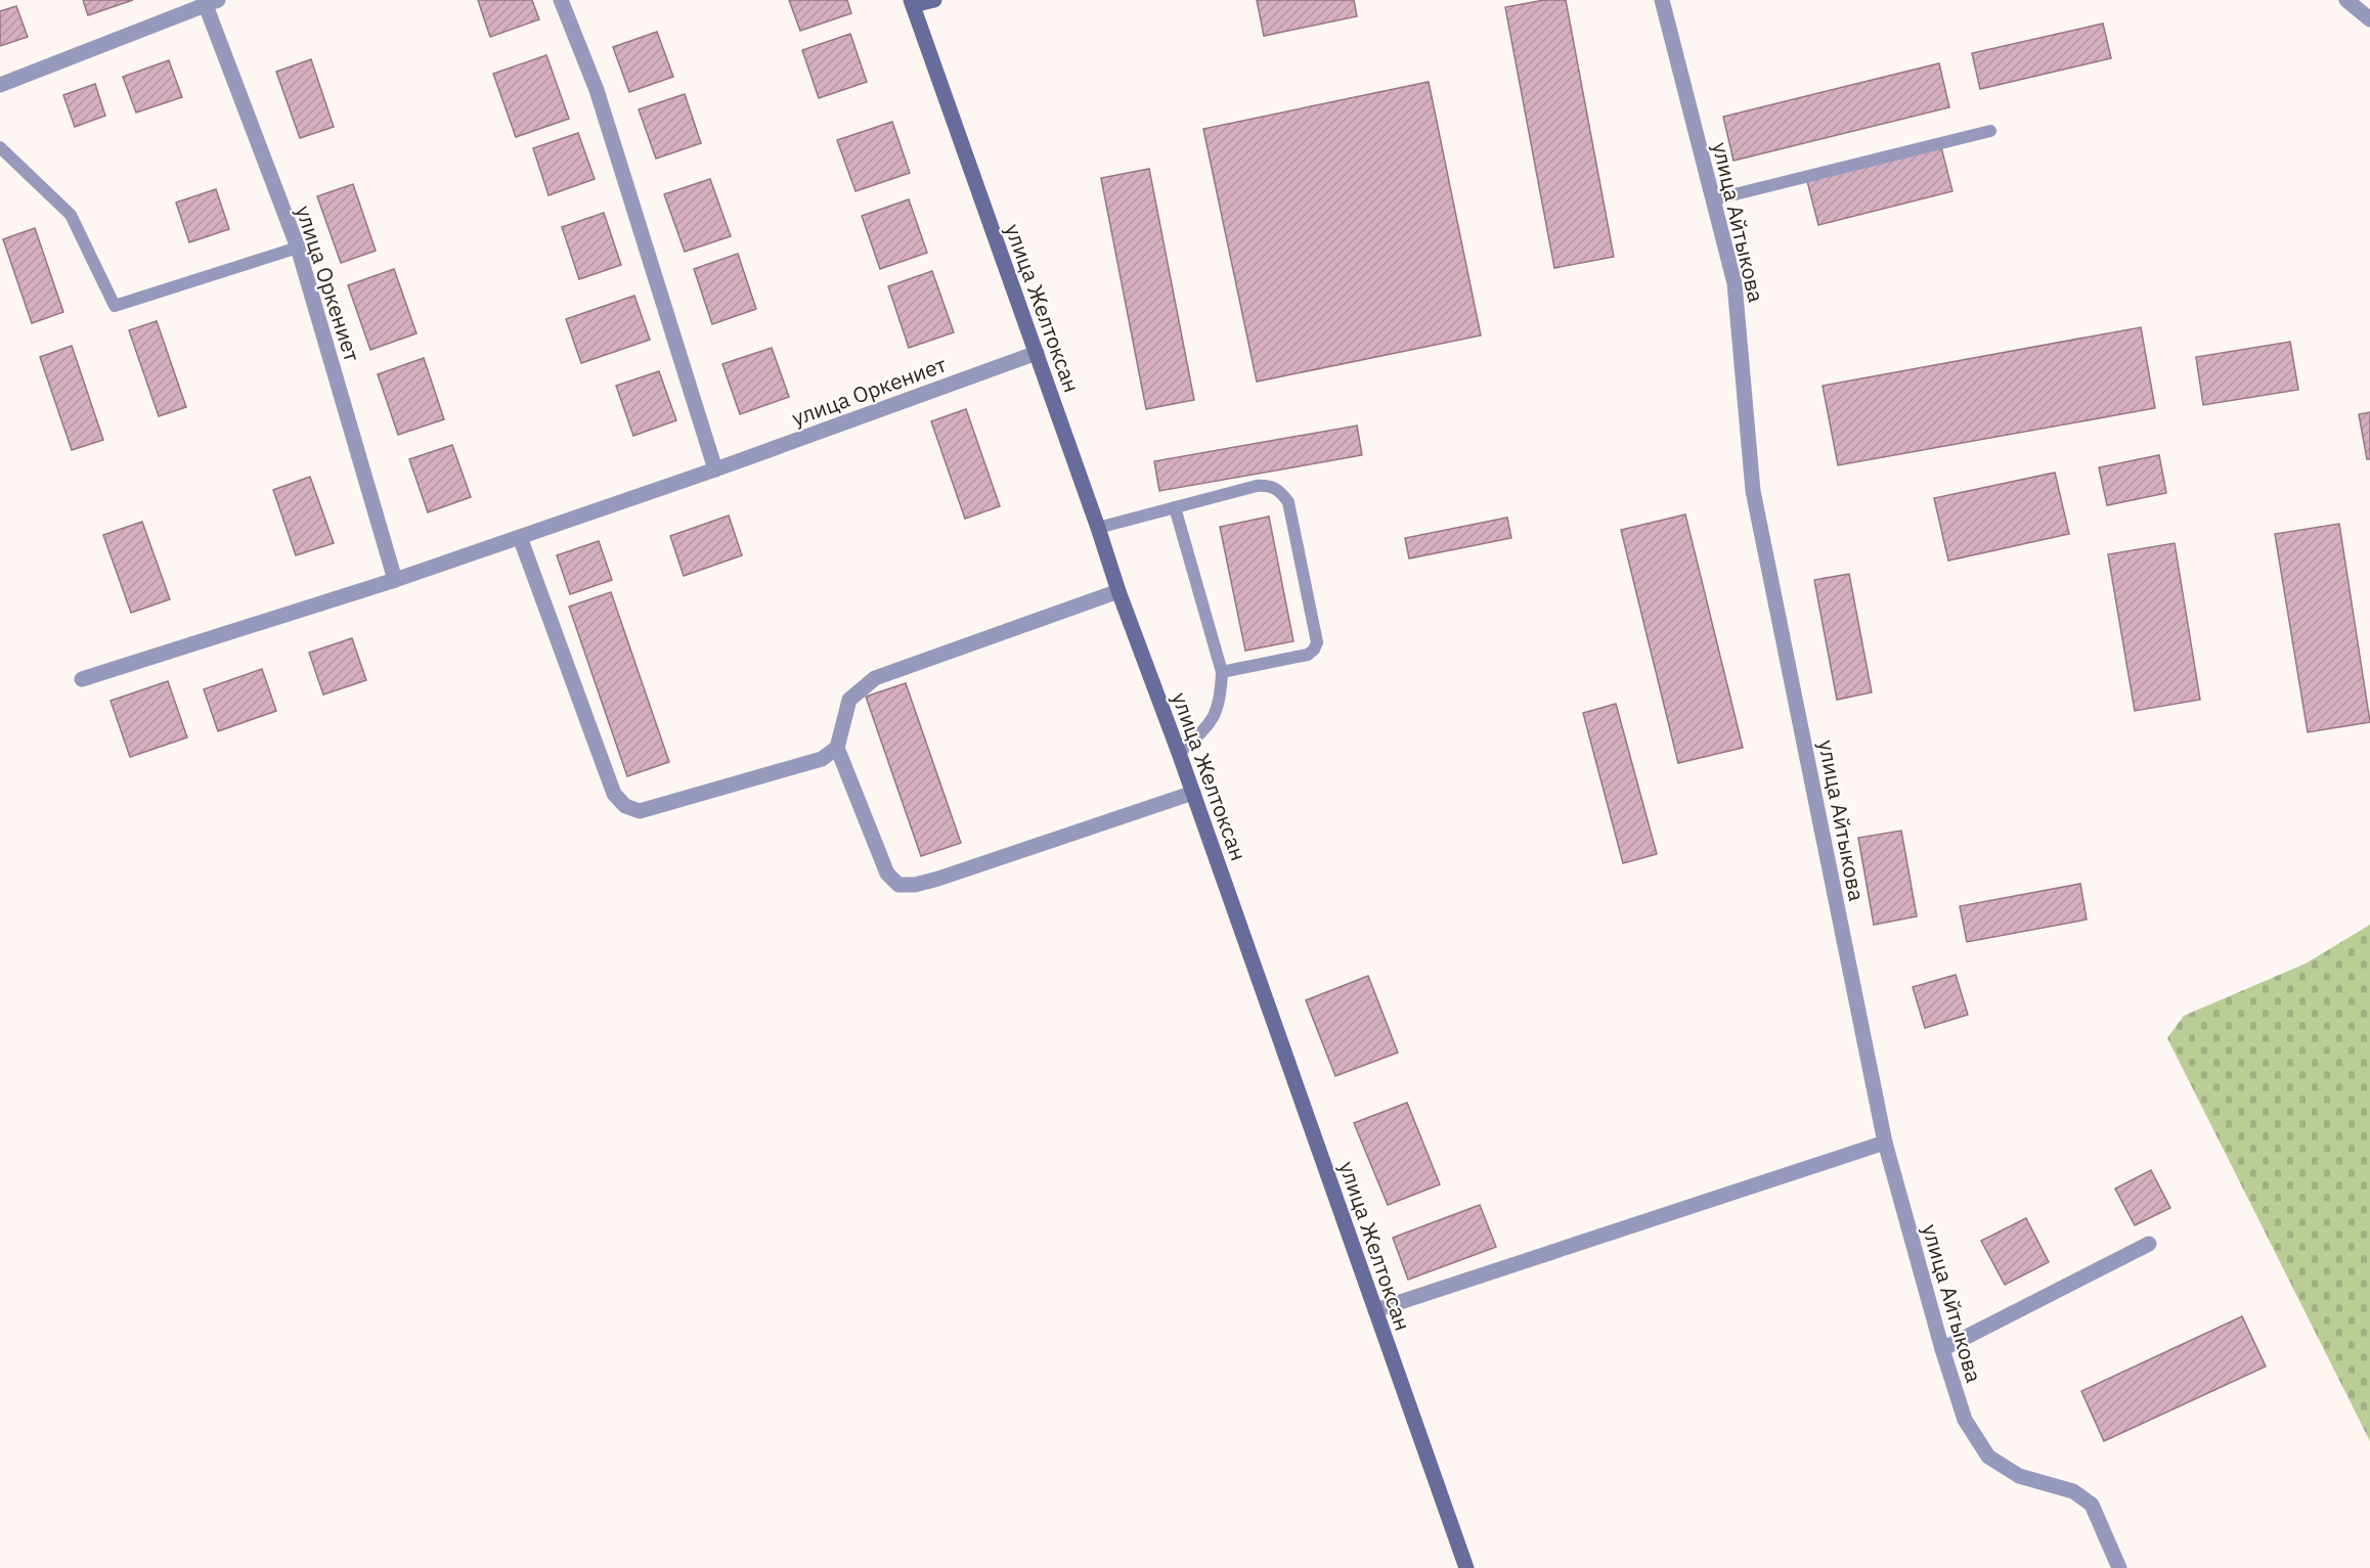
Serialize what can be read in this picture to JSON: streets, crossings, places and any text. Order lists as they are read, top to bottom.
{
  "streets": {
    "street": ["улица Айтыкова", "улица Оркениет", "улица Желтоксан"]
  },
  "crossings": [
    ["улица Оркениет", "улица Желтоксан"]
  ]
}
